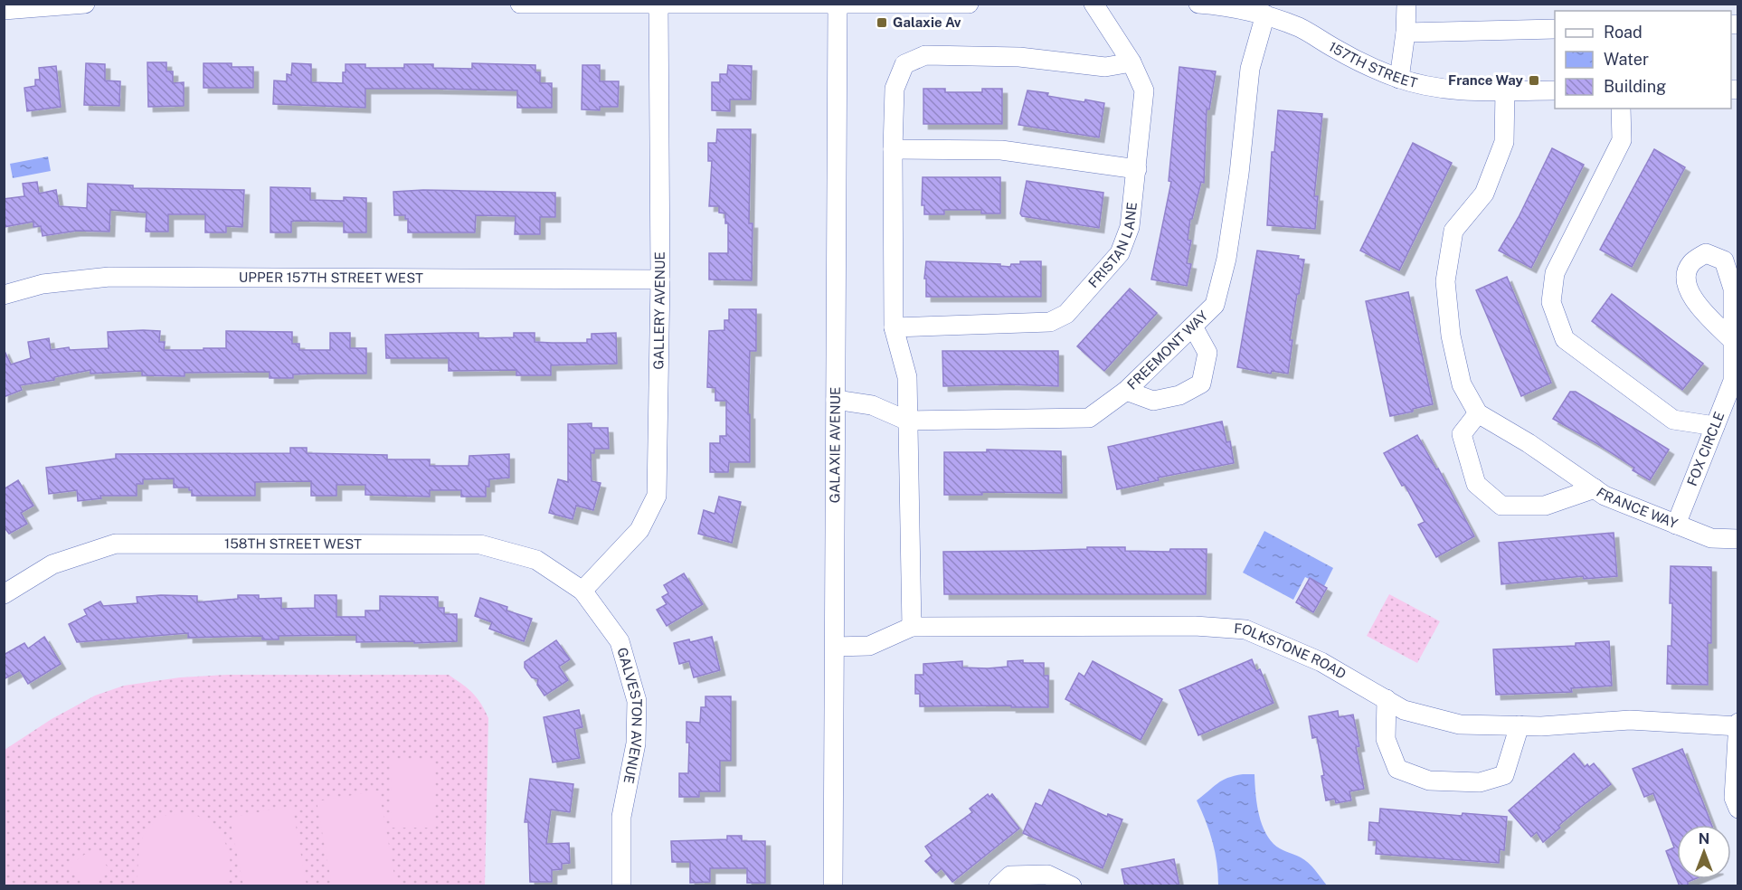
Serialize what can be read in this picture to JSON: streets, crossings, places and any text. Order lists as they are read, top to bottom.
{
  "streets": {
    "street": [
      "157TH STREET",
      "FRISTAN LANE",
      "UPPER 157TH STREET WEST",
      "GALLERY AVENUE",
      "FREEMONT WAY",
      "GALAXIE AVENUE",
      "FOX CIRCLE",
      "FRANCE WAY",
      "158TH STREET WEST",
      "FOLKSTONE ROAD",
      "GALVESTON AVENUE"
    ]
  },
  "crossings": [
    ["157TH STREET", "FREEMONT WAY"],
    ["157TH STREET", "FRANCE WAY"],
    ["UPPER 157TH STREET WEST", "GALLERY AVENUE"],
    ["GALLERY AVENUE", "158TH STREET WEST"],
    ["GALLERY AVENUE", "GALVESTON AVENUE"],
    ["FREEMONT WAY", "GALAXIE AVENUE"],
    ["GALAXIE AVENUE", "FOLKSTONE ROAD"],
    ["FOX CIRCLE", "FRANCE WAY"],
    ["158TH STREET WEST", "GALVESTON AVENUE"]
  ],
  "places": {
    "transit": ["Galaxie Av", "France Way"]
  },
  "legend": ["Road", "Water", "Building"],
  "north": "top"
}
